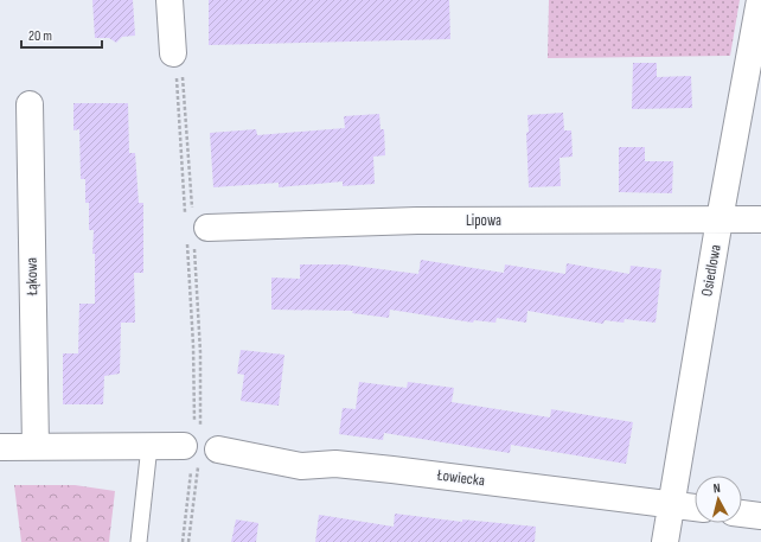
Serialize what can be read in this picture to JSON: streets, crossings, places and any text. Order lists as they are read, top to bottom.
{
  "streets": {
    "street": [
      "Lipowa",
      "Osiedlowa",
      "Łąkowa",
      "Łowiecka"
    ]
  },
  "crossings": [
    ["Lipowa", "Osiedlowa"],
    ["Osiedlowa", "Łowiecka"]
  ],
  "scale_bar": "20 m",
  "north": "top"
}
